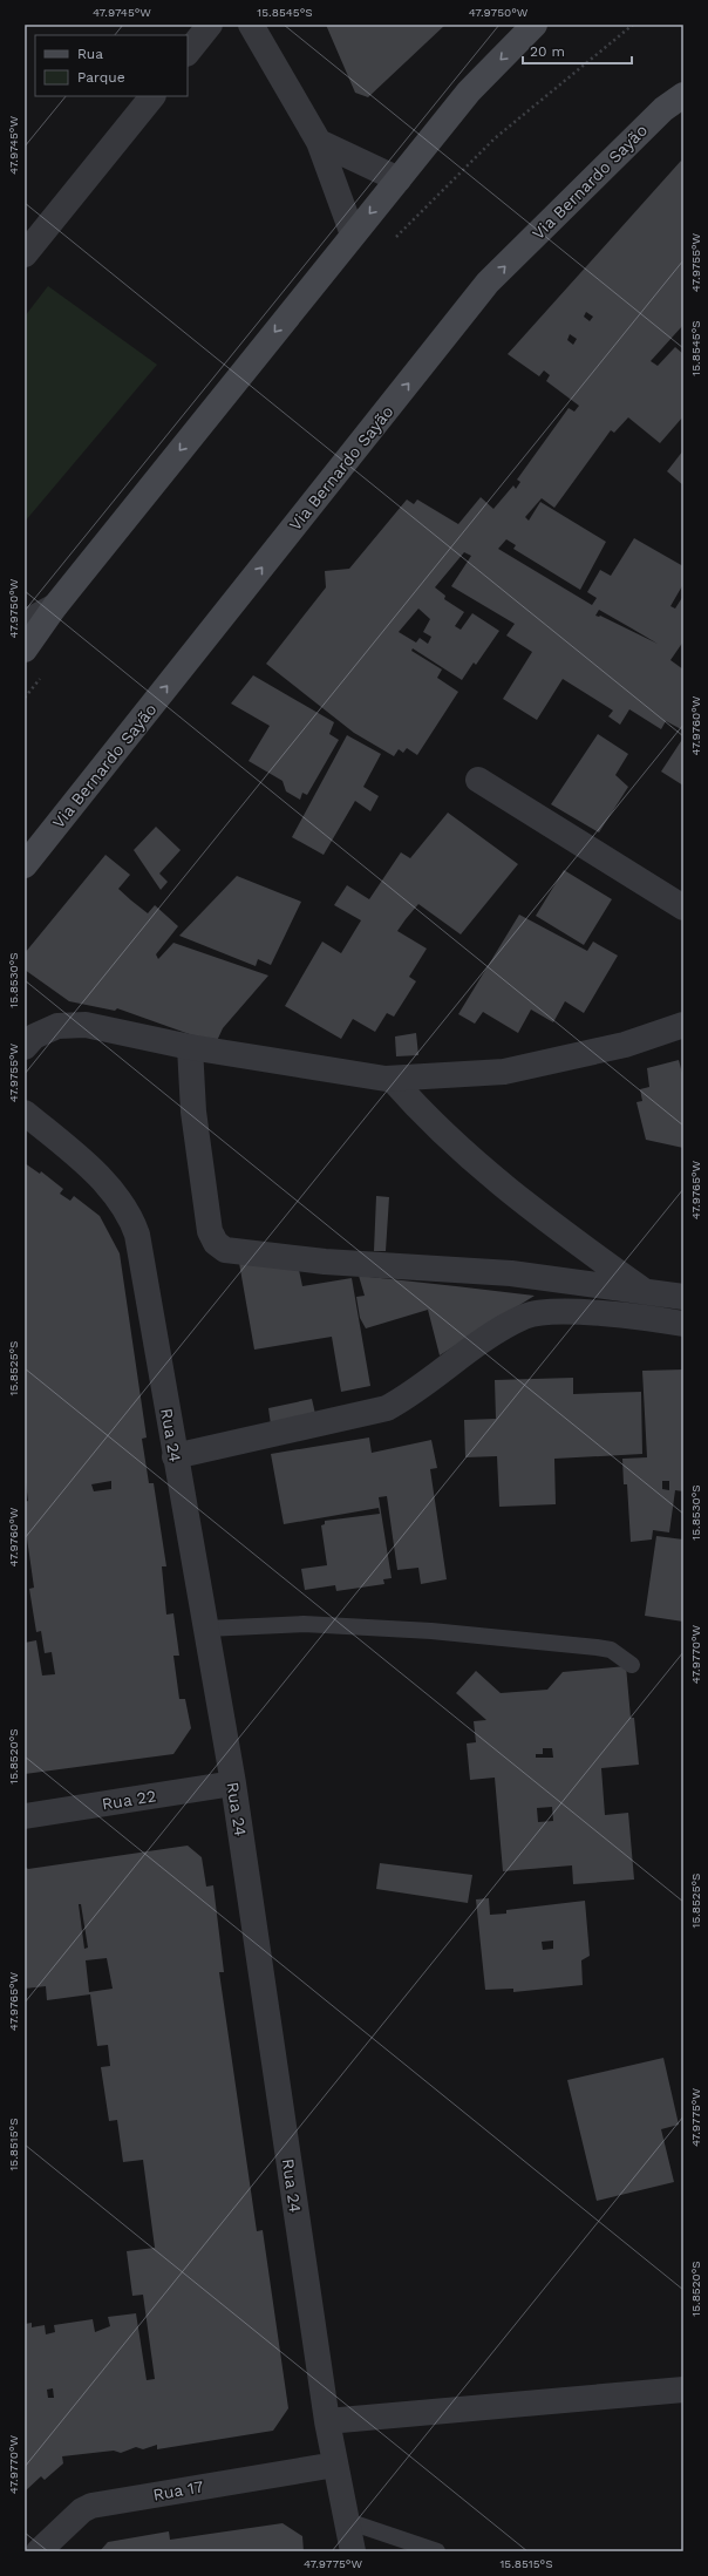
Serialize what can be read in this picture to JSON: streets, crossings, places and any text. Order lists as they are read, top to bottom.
{
  "streets": {
    "main road": ["Via Bernardo Sayão"],
    "street": ["Rua 24", "Rua 22", "Rua 17"]
  },
  "crossings": [
    ["Rua 24", "Rua 22"],
    ["Rua 24", "Rua 17"]
  ],
  "legend": ["Rua", "Parque"],
  "scale_bar": "20 m",
  "coordinates": [
    "47.9745°W",
    "15.8545°S",
    "47.9750°W",
    "47.9755°W",
    "47.9760°W",
    "15.8530°S",
    "47.9765°W",
    "15.8525°S",
    "47.9770°W",
    "15.8520°S",
    "47.9775°W",
    "15.8515°S"
  ]
}
